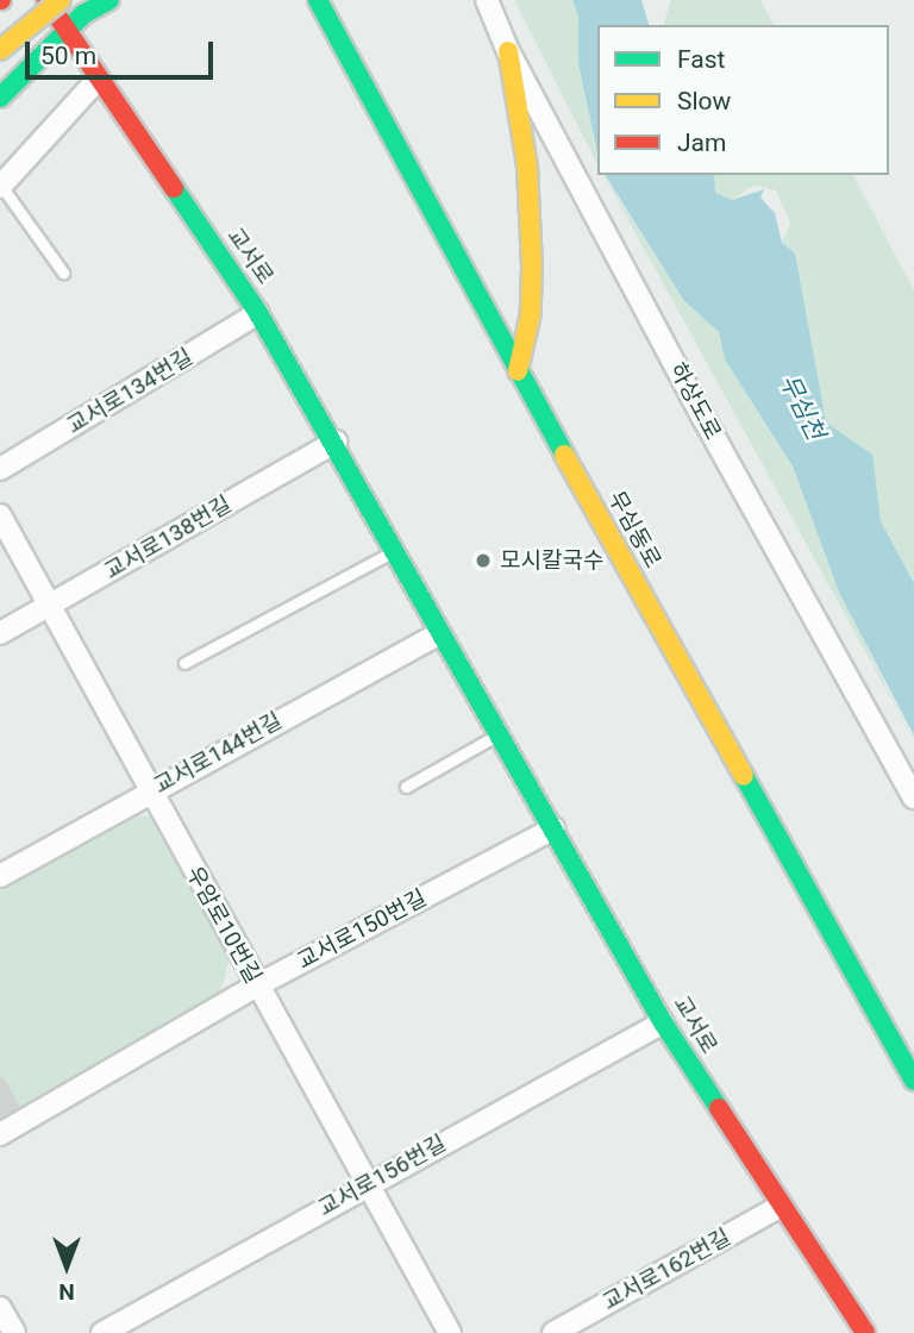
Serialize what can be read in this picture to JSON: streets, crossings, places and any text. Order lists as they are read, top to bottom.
{
  "streets": {
    "street": [
      "교서로",
      "교서로134번길",
      "하상도로",
      "무심동로",
      "교서로138번길",
      "교서로144번길",
      "우암로10번길",
      "교서로150번길",
      "교서로156번길",
      "교서로162번길"
    ]
  },
  "crossings": [
    ["교서로", "교서로134번길"],
    ["교서로", "교서로138번길"],
    ["교서로", "교서로144번길"],
    ["교서로", "교서로150번길"],
    ["교서로", "교서로156번길"],
    ["교서로", "교서로162번길"],
    ["교서로138번길", "우암로10번길"],
    ["교서로144번길", "우암로10번길"],
    ["우암로10번길", "교서로150번길"],
    ["우암로10번길", "교서로156번길"]
  ],
  "water": ["무심천"],
  "places": ["모시칼국수"],
  "legend": ["Fast", "Slow", "Jam"],
  "scale_bar": "50 m",
  "north": "bottom"
}
